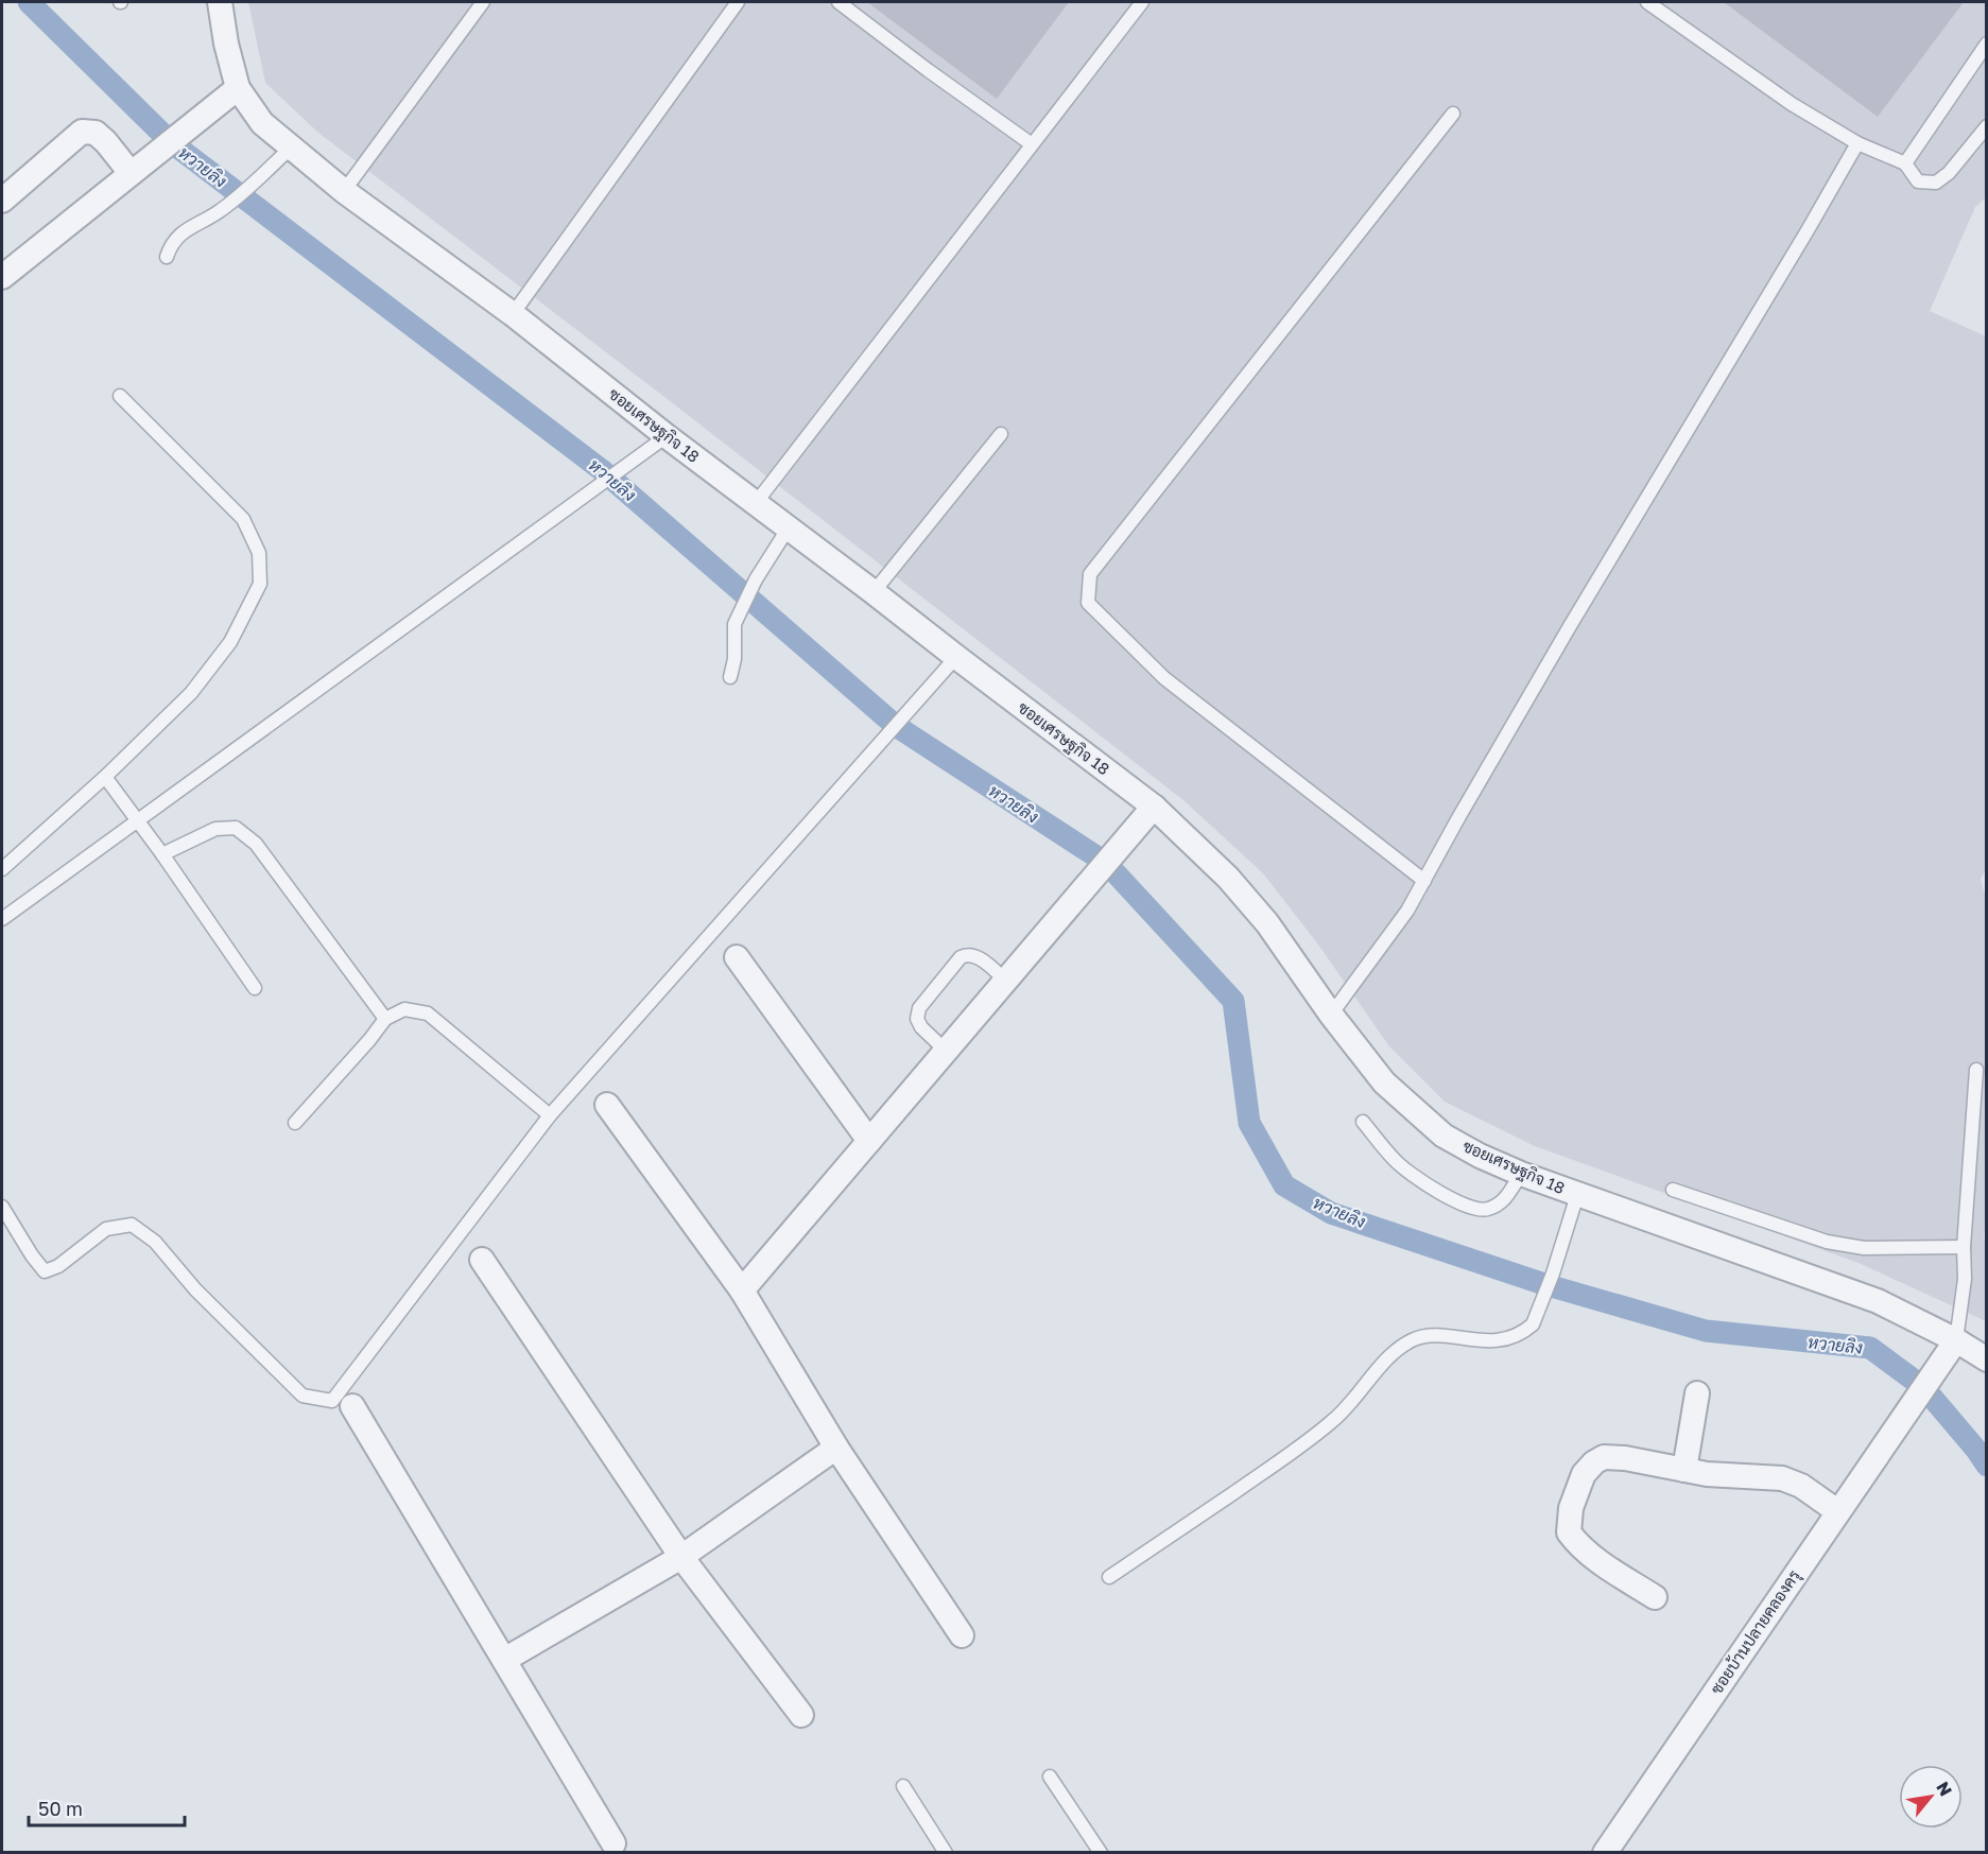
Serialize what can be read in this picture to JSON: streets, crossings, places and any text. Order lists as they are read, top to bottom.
{
  "streets": {
    "street": ["ซอยเศรษฐกิจ 18", "ซอยบ้านปลายคลองครุ"]
  },
  "crossings": [
    ["ซอยเศรษฐกิจ 18", "ซอยบ้านปลายคลองครุ"]
  ],
  "water": ["หวายลิง"],
  "scale_bar": "50 m",
  "north": "top right"
}
